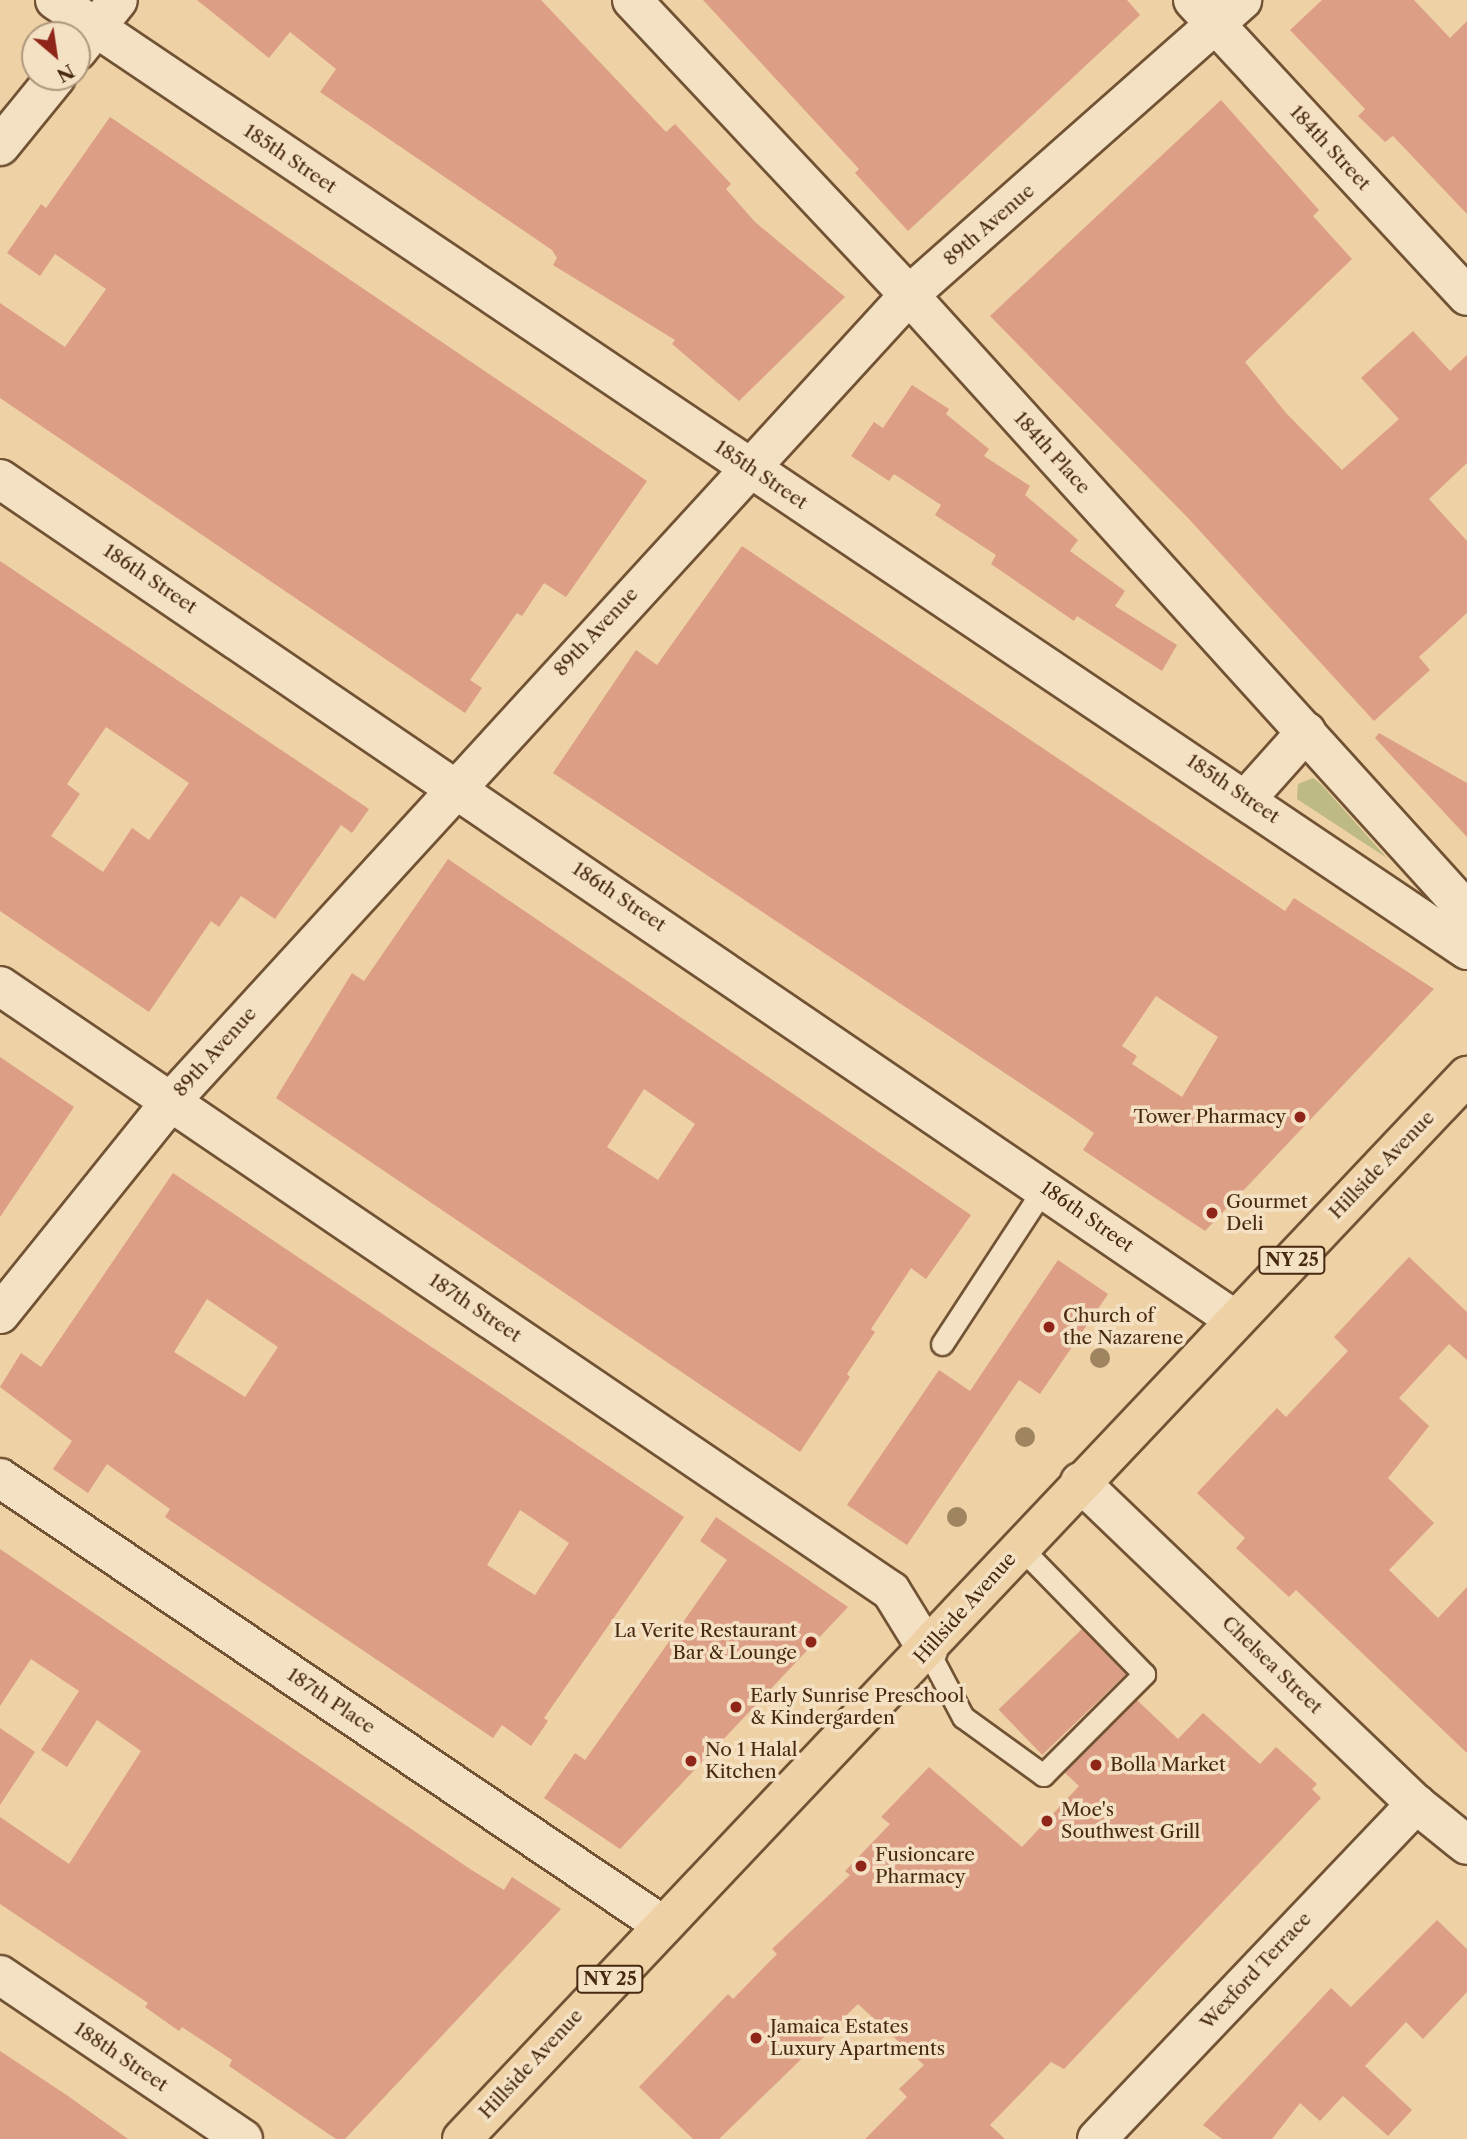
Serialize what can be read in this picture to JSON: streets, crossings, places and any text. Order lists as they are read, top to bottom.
{
  "streets": {
    "main road": ["Hillside Avenue", "NY 25"],
    "street": [
      "184th Street",
      "185th Street",
      "89th Avenue",
      "184th Place",
      "186th Street",
      "187th Street",
      "Chelsea Street",
      "187th Place",
      "Wexford Terrace",
      "188th Street"
    ]
  },
  "crossings": [
    ["184th Street", "89th Avenue"],
    ["185th Street", "89th Avenue"],
    ["89th Avenue", "184th Place"],
    ["89th Avenue", "186th Street"],
    ["89th Avenue", "187th Street"],
    ["186th Street", "Hillside Avenue"],
    ["Hillside Avenue", "187th Street"],
    ["Hillside Avenue", "Chelsea Street"],
    ["Hillside Avenue", "187th Place"],
    ["Chelsea Street", "Wexford Terrace"]
  ],
  "places": [
    "Tower Pharmacy",
    "Gourmet Deli",
    "Church of the Nazarene",
    "La Verite Restaurant Bar & Lounge",
    "Early Sunrise Preschool & Kindergarden",
    "No 1 Halal Kitchen",
    "Bolla Market",
    "Moe's Southwest Grill",
    "Fusioncare Pharmacy",
    "Jamaica Estates Luxury Apartments"
  ],
  "north": "bottom right"
}
